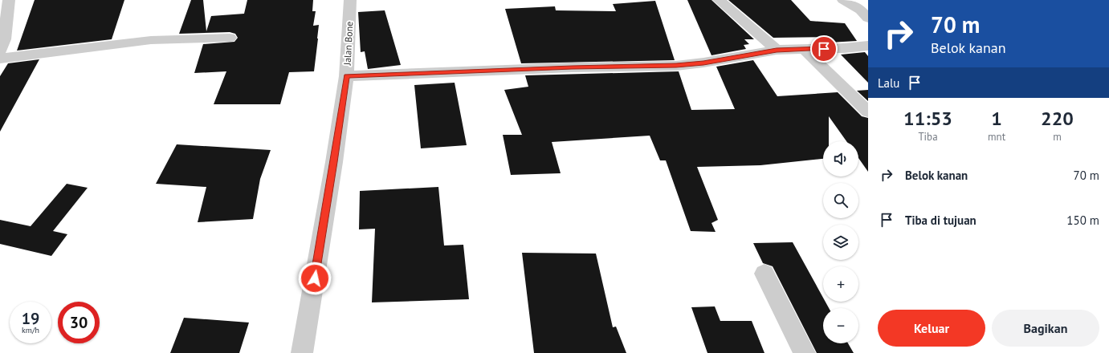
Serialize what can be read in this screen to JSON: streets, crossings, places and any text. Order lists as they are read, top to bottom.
{
  "streets": {
    "street": ["Jalan Bone"]
  },
  "page": {
    "turn": ["70 m", "Belok kanan"],
    "then": "Lalu",
    "eta": [
      "11:53",
      "Tiba",
      "1",
      "mnt",
      "220",
      "m"
    ],
    "map_buttons": ["+", "−"],
    "list": [
      {
        "name": "Belok kanan",
        "value": "70 m"
      },
      {
        "name": "Tiba di tujuan",
        "value": "150 m"
      }
    ],
    "speed": "19 km/h",
    "limit": "30",
    "buttons": ["Keluar", "Bagikan"]
  }
}
